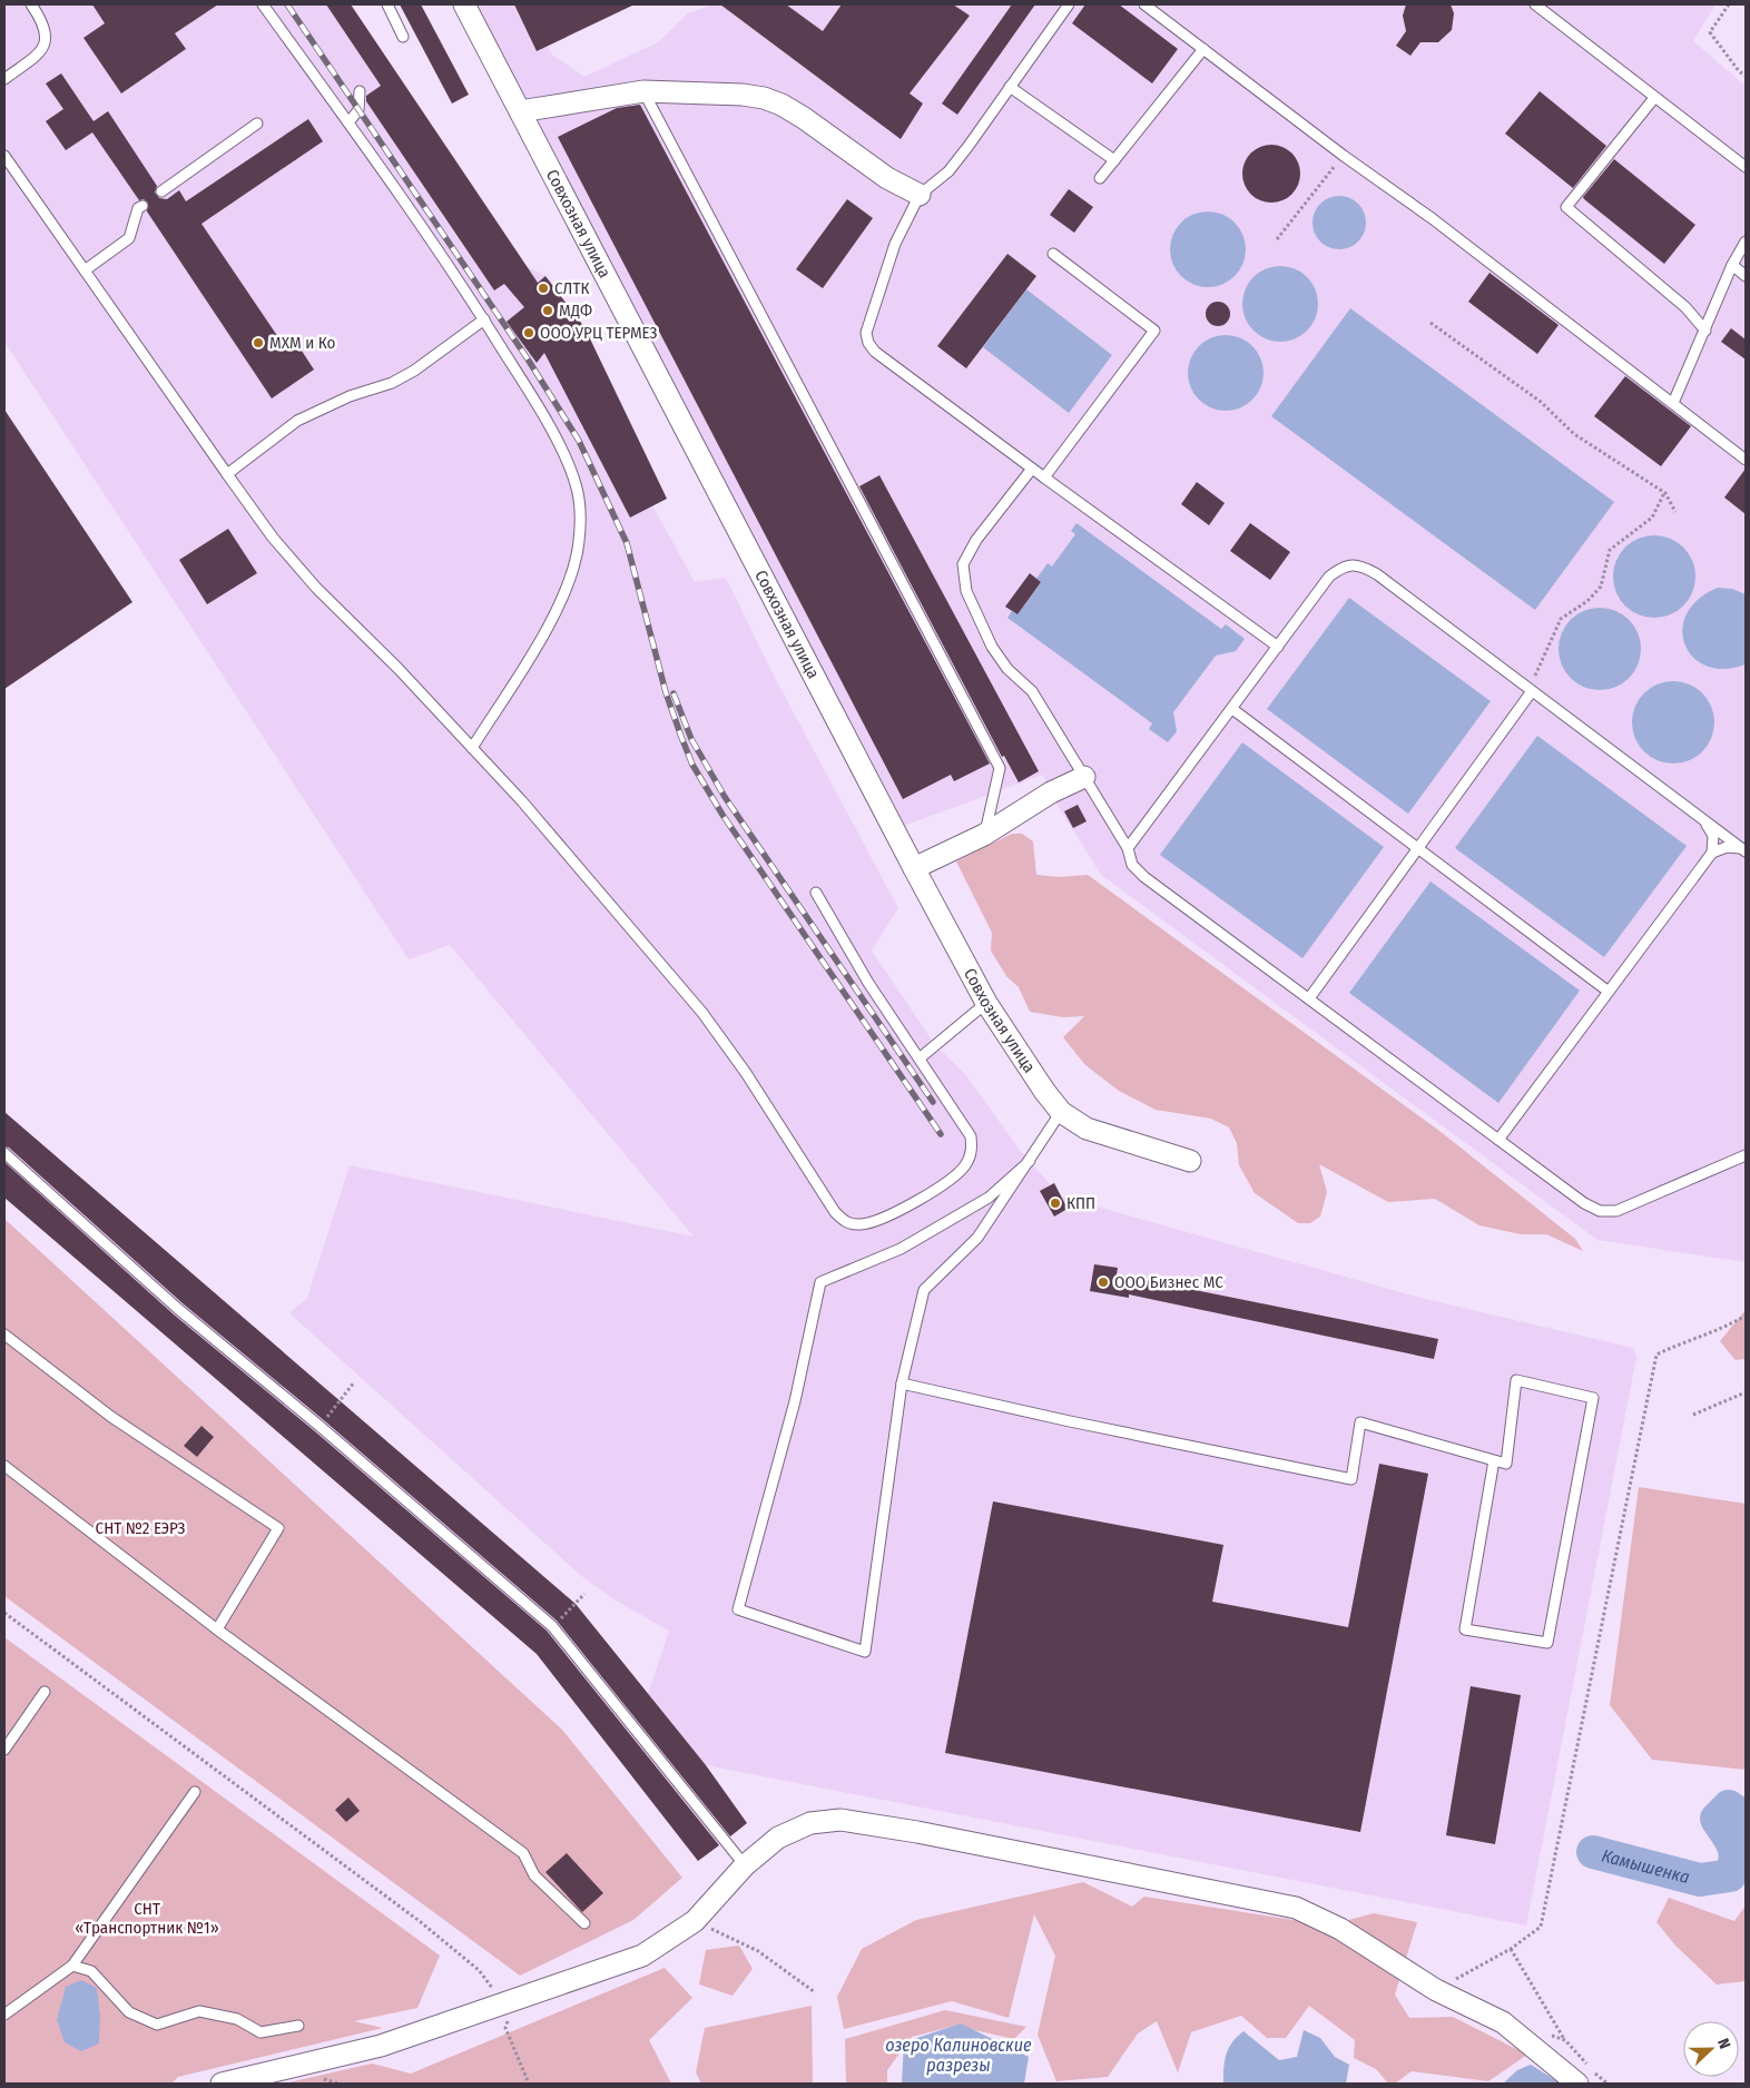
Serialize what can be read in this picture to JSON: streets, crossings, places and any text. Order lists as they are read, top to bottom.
{
  "streets": {
    "street": ["Совхозная улица"]
  },
  "water": ["Камышенка", "озеро Калиновские разрезы"],
  "parks": ["СНТ №2 ЕЭРЗ", "СНТ «Транспортник №1»"],
  "places": [
    "СЛТК",
    "МДФ",
    "ООО УРЦ ТЕРМЕЗ",
    "МХМ и Ко",
    "КПП",
    "ООО Бизнес МС"
  ],
  "north": "right"
}
